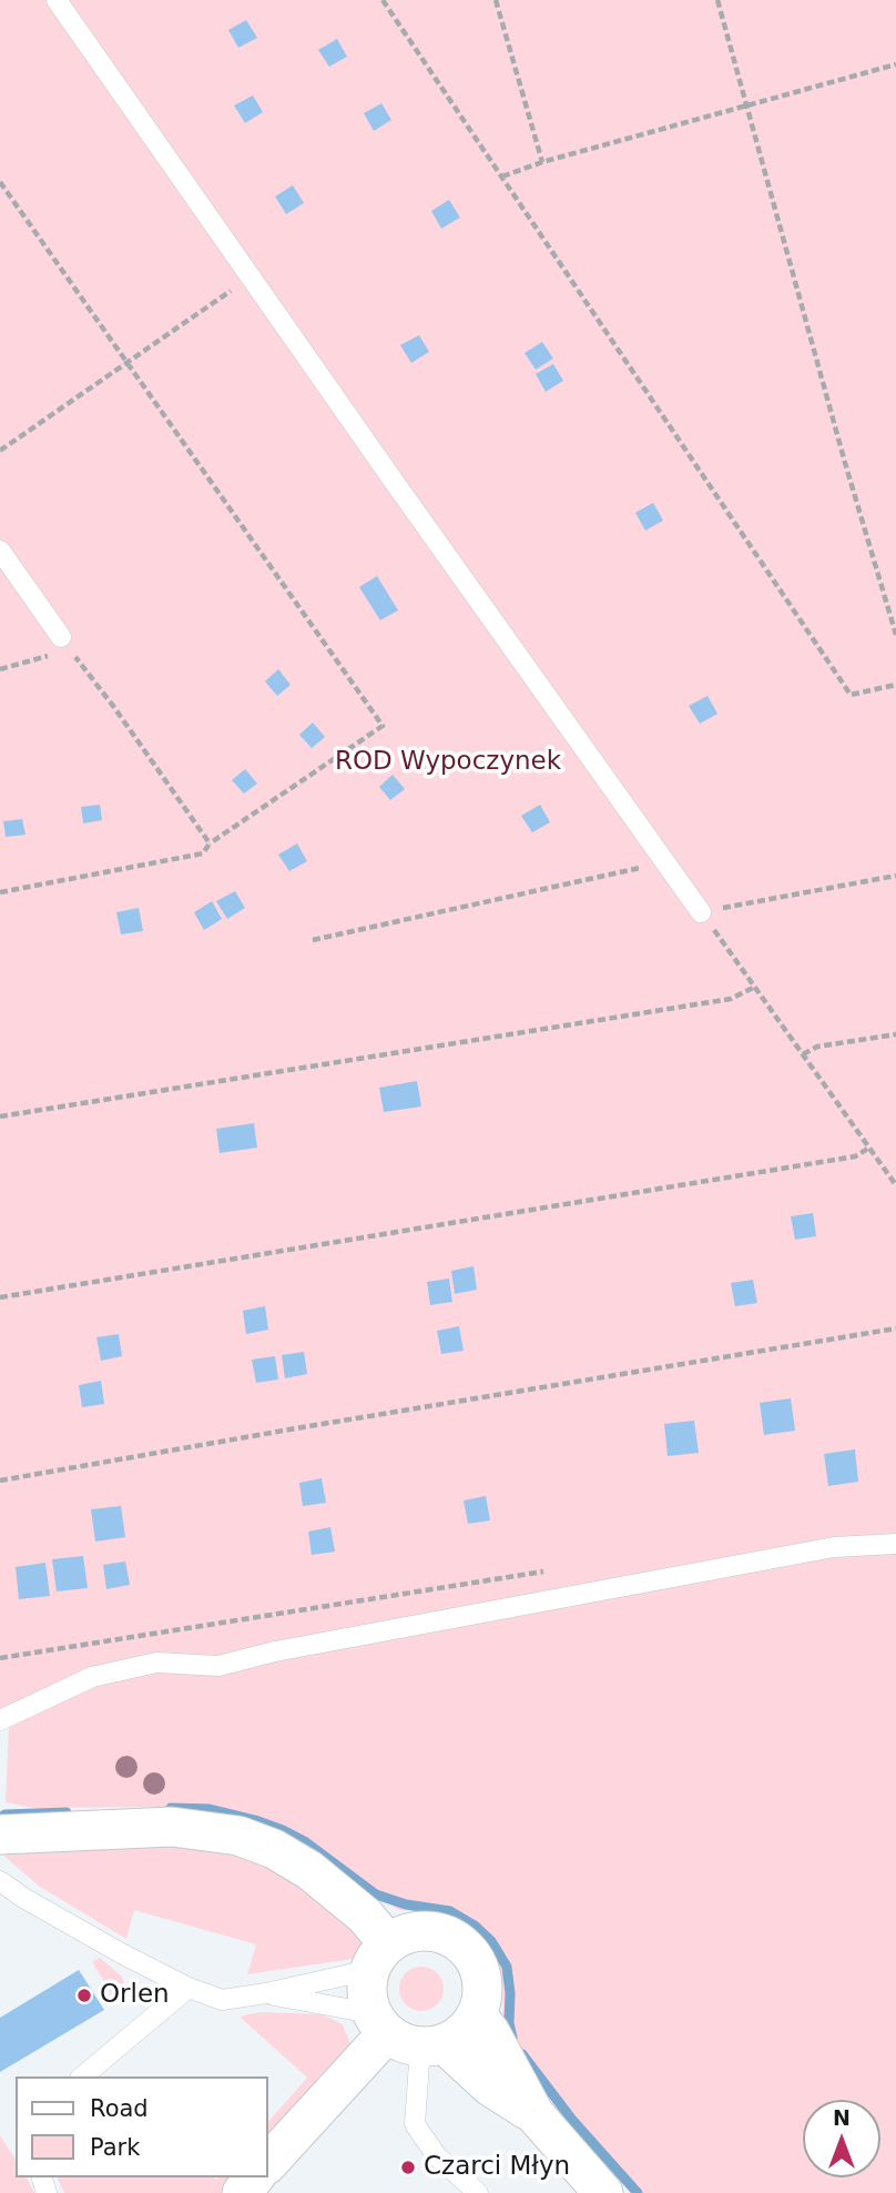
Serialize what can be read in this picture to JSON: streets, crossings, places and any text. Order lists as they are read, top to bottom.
{
  "parks": ["ROD Wypoczynek"],
  "places": ["Orlen", "Czarci Młyn"],
  "legend": ["Road", "Park"],
  "north": "top"
}
